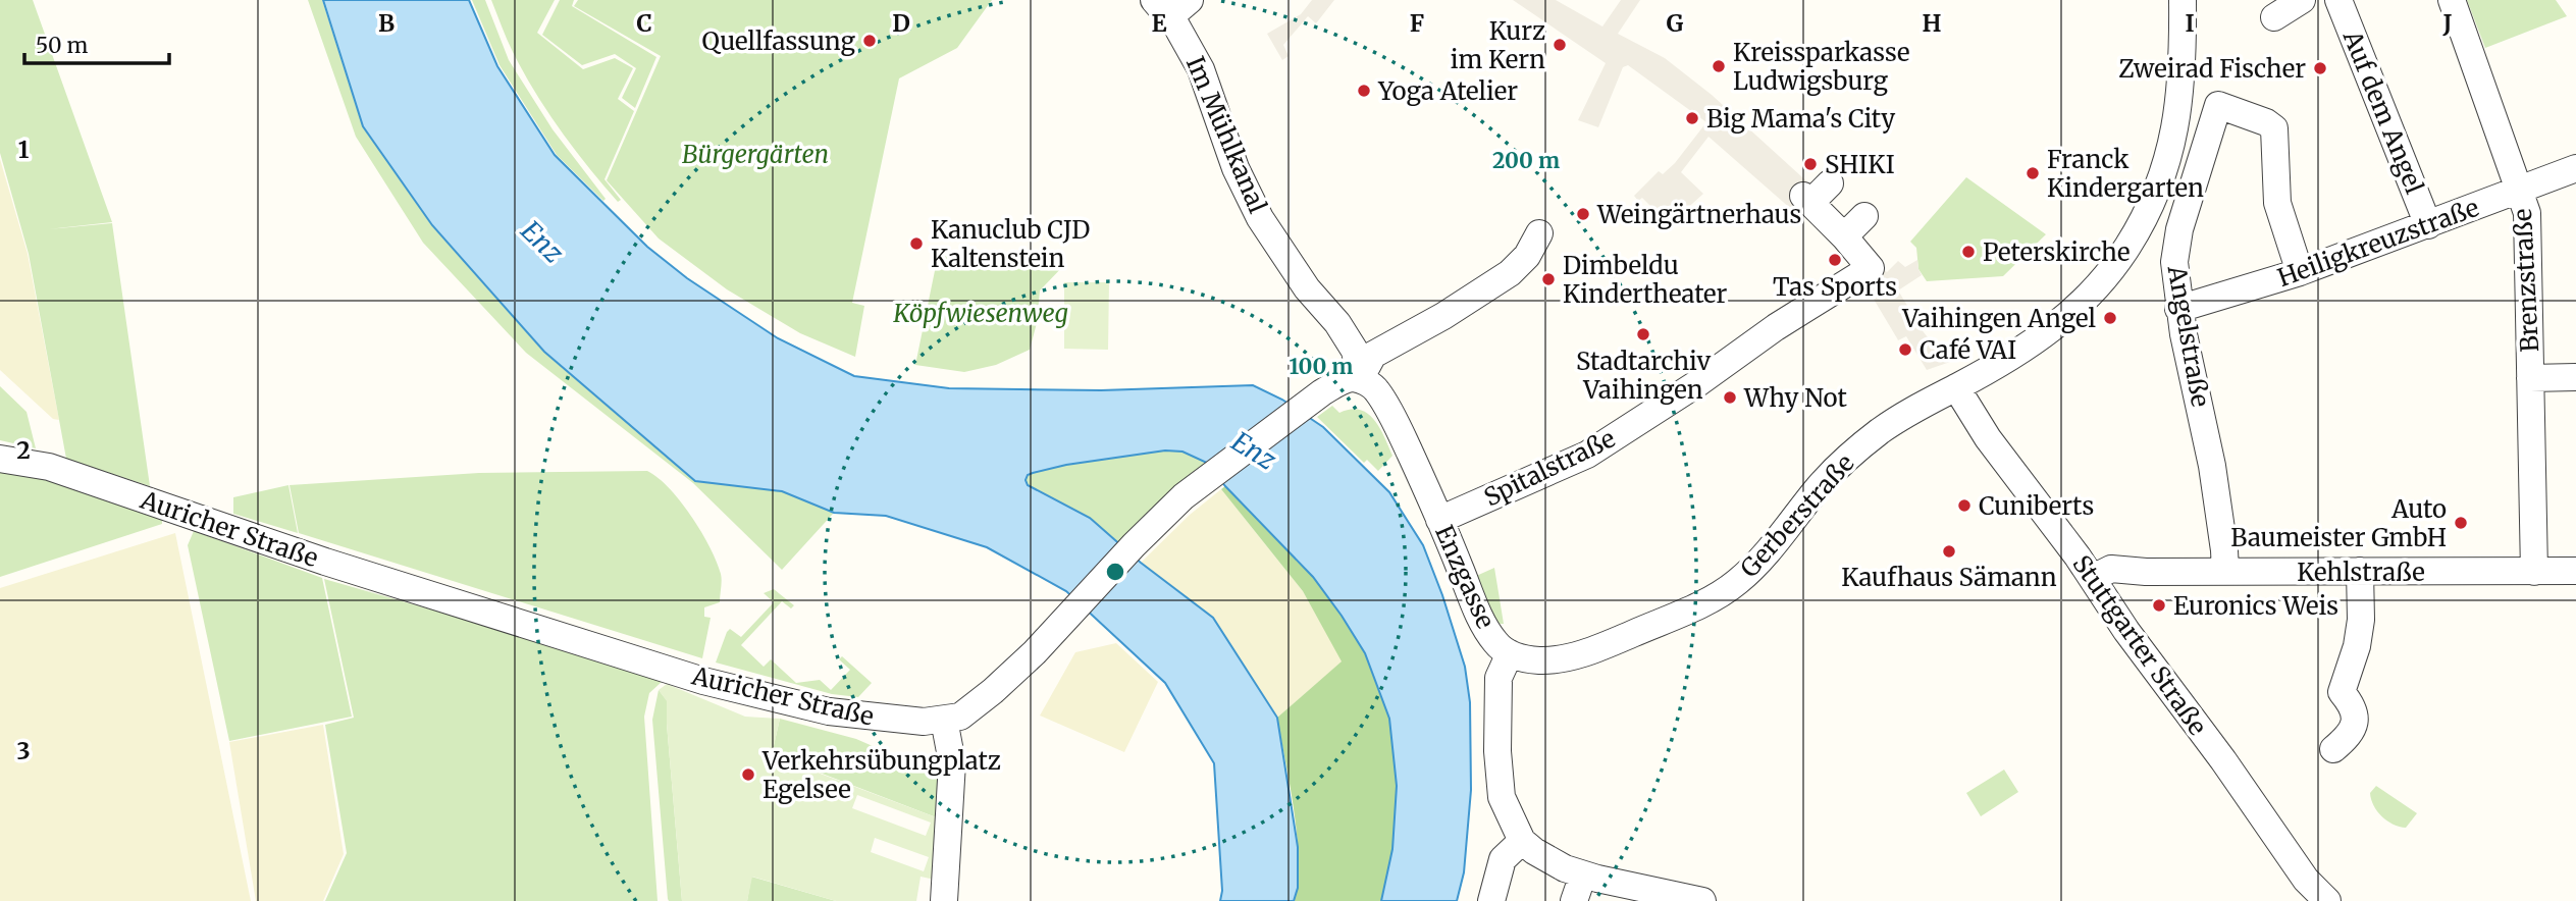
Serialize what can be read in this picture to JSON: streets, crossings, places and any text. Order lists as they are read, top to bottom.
{
  "streets": {
    "street": [
      "Auf dem Angel",
      "Im Mühlkanal",
      "Heiligkreuzstraße",
      "Brenzstraße",
      "Angelstraße",
      "Spitalstraße",
      "Gerberstraße",
      "Auricher Straße",
      "Kehlstraße",
      "Enzgasse",
      "Stuttgarter Straße"
    ]
  },
  "crossings": [
    ["Auf dem Angel", "Heiligkreuzstraße"],
    ["Im Mühlkanal", "Auricher Straße"],
    ["Im Mühlkanal", "Enzgasse"],
    ["Heiligkreuzstraße", "Brenzstraße"],
    ["Heiligkreuzstraße", "Angelstraße"],
    ["Brenzstraße", "Kehlstraße"],
    ["Angelstraße", "Kehlstraße"],
    ["Spitalstraße", "Enzgasse"],
    ["Gerberstraße", "Enzgasse"],
    ["Gerberstraße", "Stuttgarter Straße"],
    ["Auricher Straße", "Enzgasse"],
    ["Kehlstraße", "Stuttgarter Straße"]
  ],
  "water": ["Enz"],
  "parks": ["Bürgergärten", "Köpfwiesenweg"],
  "places": [
    "Quellfassung",
    "Kurz im Kern",
    "Kreissparkasse Ludwigsburg",
    "Zweirad Fischer",
    "Yoga Atelier",
    "Big Mama's City",
    "SHIKI",
    "Franck Kindergarten",
    "Weingärtnerhaus",
    "Kanuclub CJD Kaltenstein",
    "Peterskirche",
    "Tas Sports",
    "Dimbeldu Kindertheater",
    "Vaihingen Angel",
    "Stadtarchiv Vaihingen",
    "Café VAI",
    "Why Not",
    "Cuniberts",
    "Auto Baumeister GmbH",
    "Kaufhaus Sämann",
    "Euronics Weis",
    "Verkehrsübungplatz Egelsee"
  ],
  "scale_bar": "50 m",
  "grid": {
    "columns": [
      "B",
      "C",
      "D",
      "E",
      "F",
      "G",
      "H",
      "I",
      "J"
    ],
    "rows": ["1", "2", "3"]
  },
  "rings": ["200 m", "100 m"]
}
